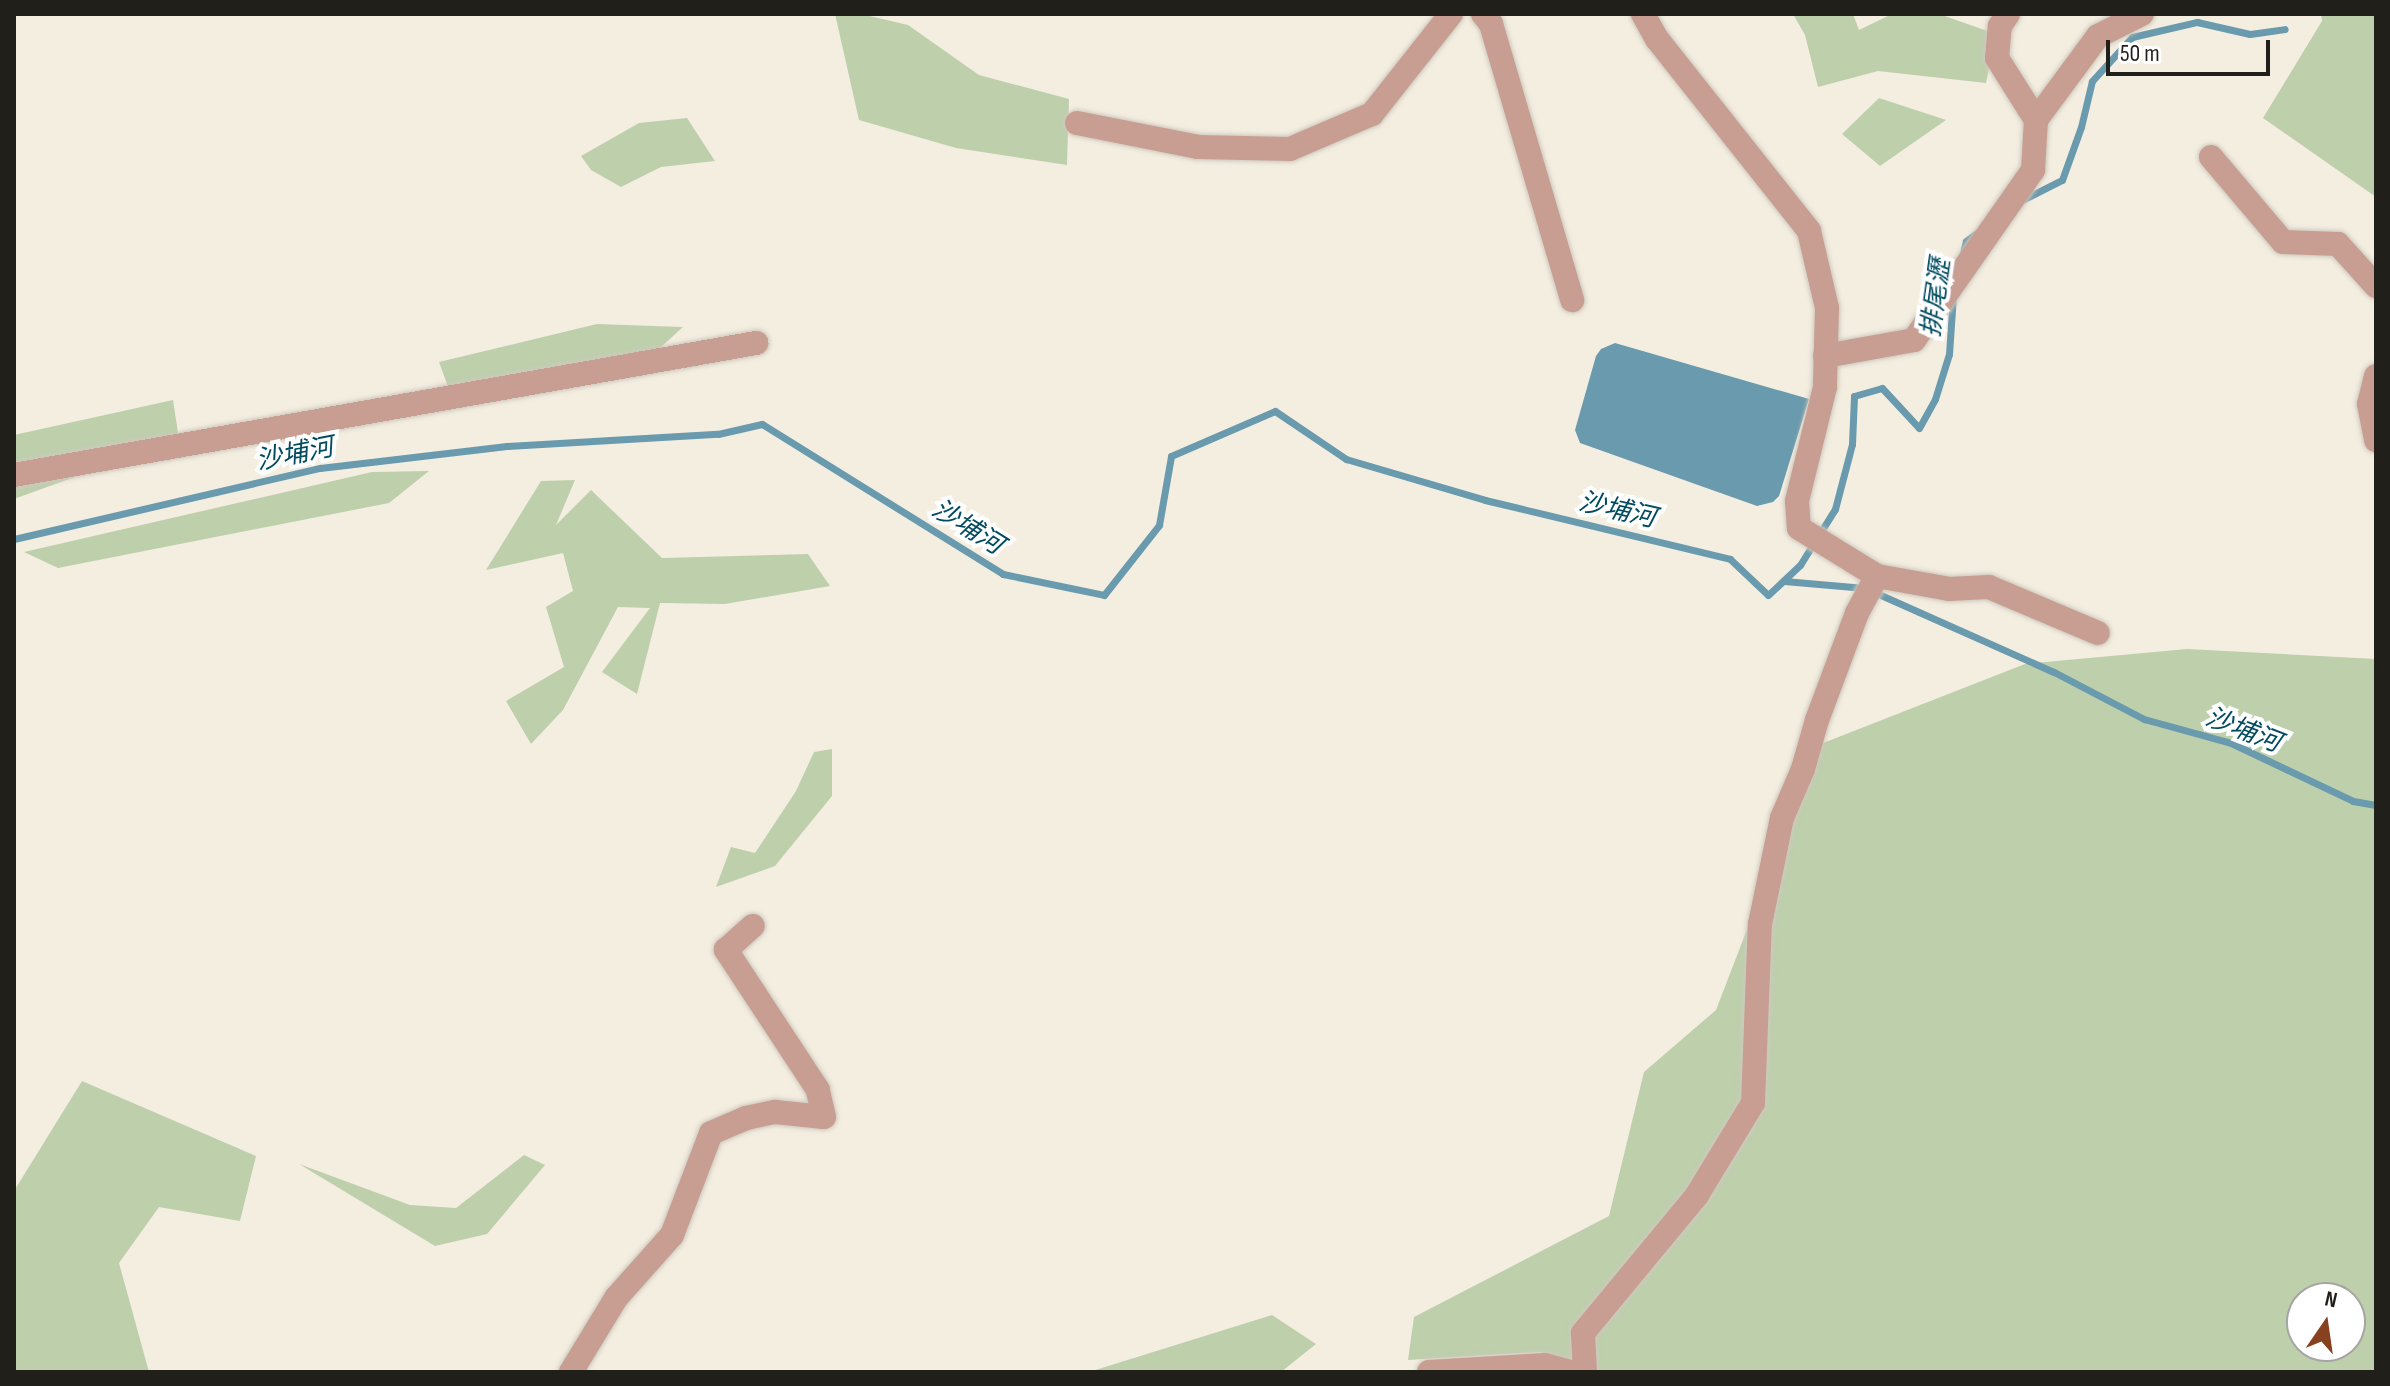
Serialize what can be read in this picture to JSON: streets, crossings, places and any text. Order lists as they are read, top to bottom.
{
  "water": ["排尾瀝", "沙埔河"],
  "scale_bar": "50 m",
  "north": "top"
}
